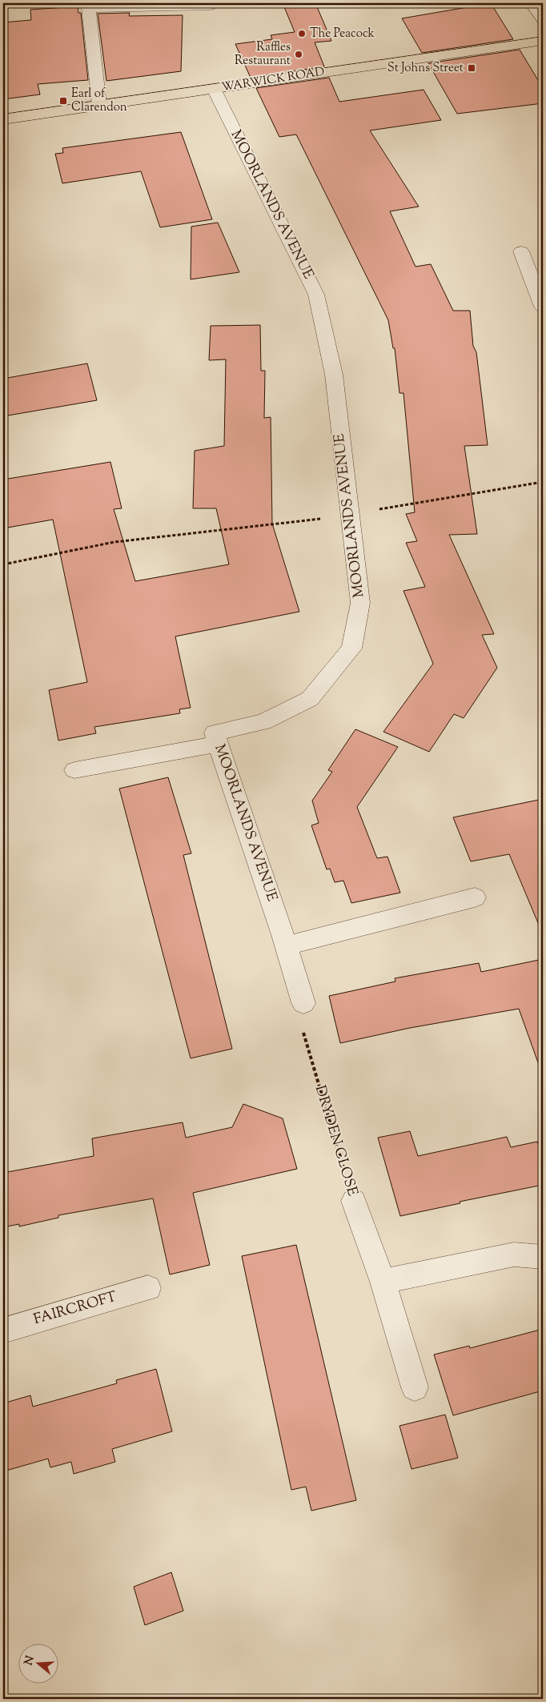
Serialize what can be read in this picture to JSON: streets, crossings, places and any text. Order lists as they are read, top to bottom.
{
  "streets": {
    "main road": ["WARWICK ROAD"],
    "street": ["MOORLANDS AVENUE", "DRYDEN CLOSE", "FAIRCROFT"]
  },
  "crossings": [
    ["WARWICK ROAD", "MOORLANDS AVENUE"],
    ["MOORLANDS AVENUE", "DRYDEN CLOSE"]
  ],
  "places": {
    "other": ["The Peacock", "Raffles Restaurant"],
    "transit": ["St Johns Street", "Earl of Clarendon"]
  },
  "north": "left"
}
